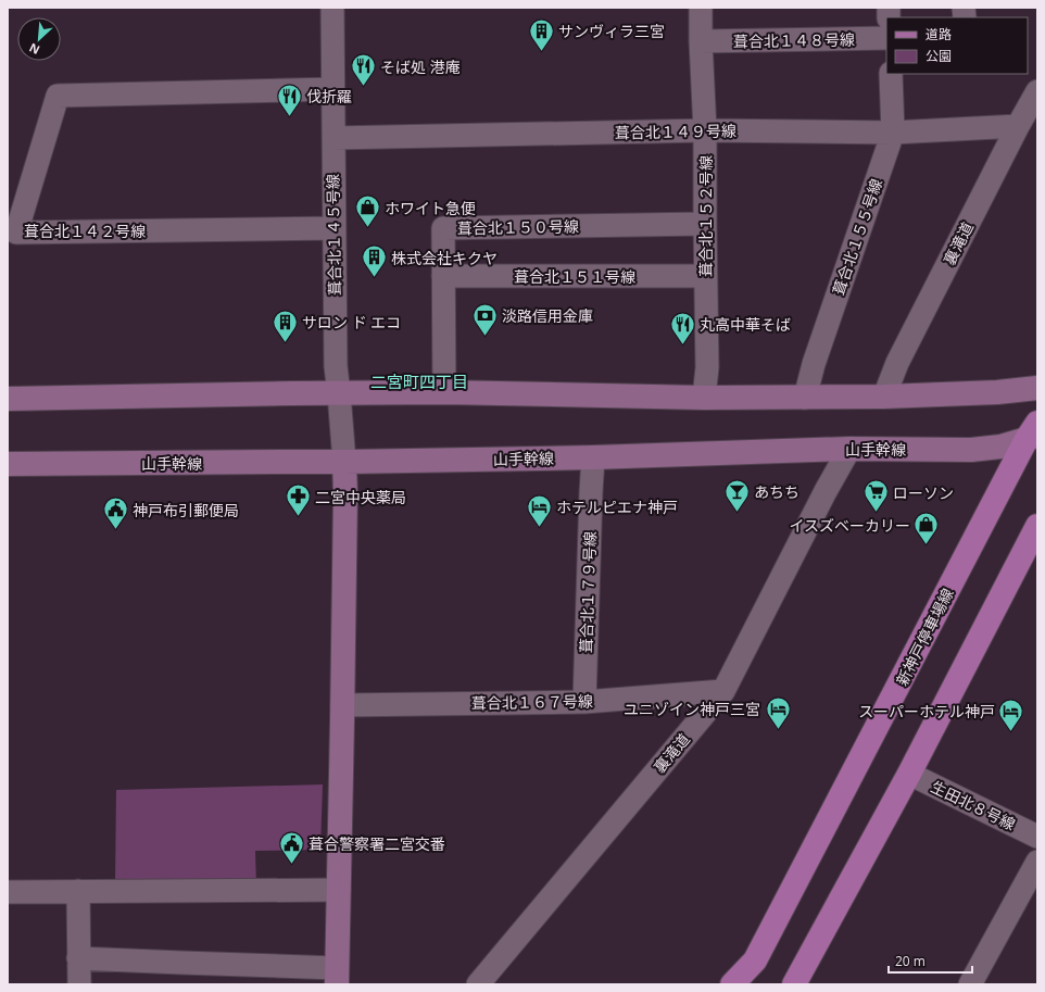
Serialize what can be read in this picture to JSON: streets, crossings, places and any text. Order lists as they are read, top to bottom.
{
  "streets": {
    "main road": ["新神戸停車場線"],
    "street": [
      "葺合北１４８号線",
      "葺合北１４９号線",
      "葺合北１５２号線",
      "葺合北１５０号線",
      "葺合北１４２号線",
      "葺合北１４５号線",
      "葺合北１５５号線",
      "裏滝道",
      "葺合北１５１号線",
      "山手幹線",
      "葺合北１７９号線",
      "葺合北１６７号線",
      "生田北８号線"
    ]
  },
  "crossings": [
    ["葺合北１４８号線", "葺合北１５２号線"],
    ["葺合北１４９号線", "葺合北１５２号線"],
    ["葺合北１４９号線", "葺合北１４５号線"],
    ["葺合北１４９号線", "葺合北１５５号線"],
    ["葺合北１４９号線", "裏滝道"],
    ["葺合北１５２号線", "葺合北１５０号線"],
    ["葺合北１５２号線", "葺合北１５１号線"],
    ["葺合北１５０号線", "葺合北１５１号線"],
    ["葺合北１４２号線", "葺合北１４５号線"],
    ["葺合北１４５号線", "山手幹線"],
    ["裏滝道", "山手幹線"],
    ["裏滝道", "葺合北１６７号線"],
    ["山手幹線", "葺合北１７９号線"],
    ["山手幹線", "新神戸停車場線"],
    ["葺合北１７９号線", "葺合北１６７号線"]
  ],
  "districts": ["二宮町四丁目"],
  "places": {
    "building": ["サンヴィラ三宮", "株式会社キクヤ", "サロン ド エコ"],
    "restaurant": ["そば処 港庵", "伐折羅", "丸高中華そば"],
    "shop": ["ホワイト急便", "イスズベーカリー"],
    "bank": ["淡路信用金庫"],
    "bar": ["あちち"],
    "supermarket": ["ローソン"],
    "pharmacy": ["二宮中央薬局"],
    "hotel": ["ホテルピエナ神戸", "ユニゾイン神戸三宮", "スーパーホテル神戸"],
    "public building": ["神戸布引郵便局", "葺合警察署二宮交番"]
  },
  "legend": ["道路", "公園"],
  "scale_bar": "20 m",
  "north": "bottom left"
}
